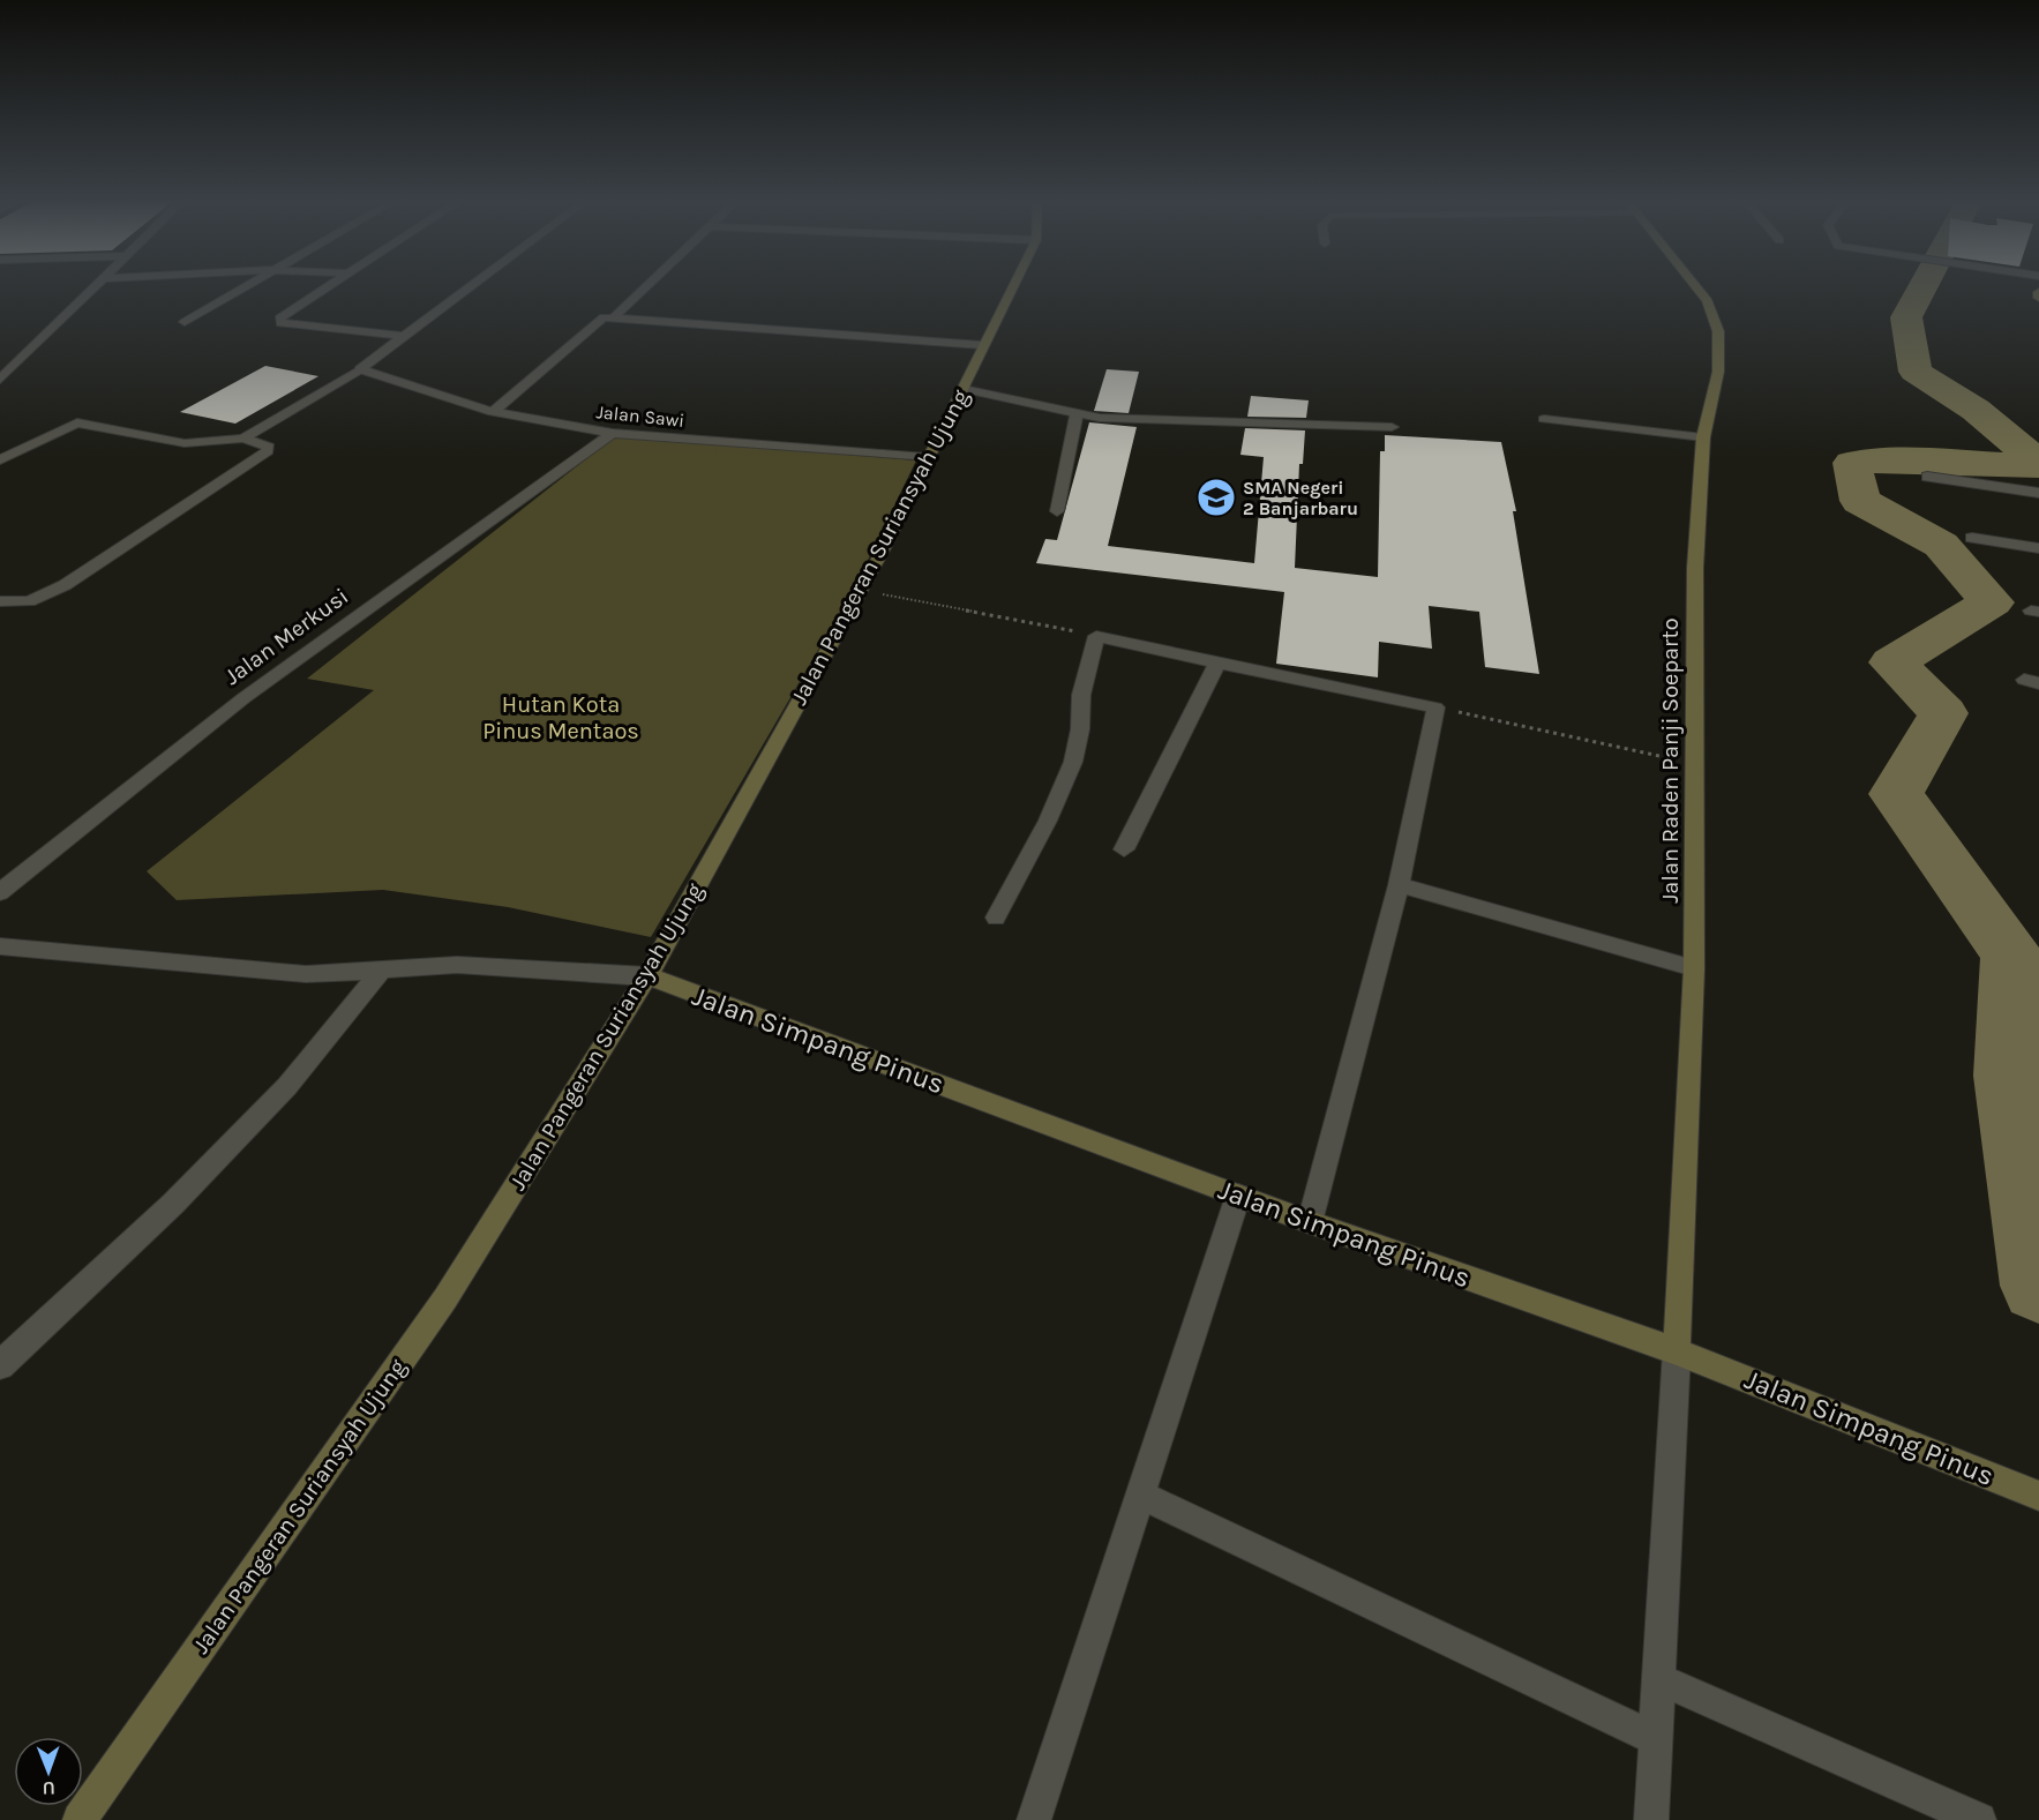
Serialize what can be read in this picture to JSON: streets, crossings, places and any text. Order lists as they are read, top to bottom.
{
  "streets": {
    "street": [
      "Jalan Sawi",
      "Jalan Pangeran Suriansyah Ujung",
      "Jalan Merkusi",
      "Jalan Raden Panji Soeparto",
      "Jalan Simpang Pinus"
    ]
  },
  "crossings": [
    ["Jalan Sawi", "Jalan Pangeran Suriansyah Ujung"],
    ["Jalan Sawi", "Jalan Merkusi"],
    ["Jalan Pangeran Suriansyah Ujung", "Jalan Simpang Pinus"],
    ["Jalan Raden Panji Soeparto", "Jalan Simpang Pinus"]
  ],
  "parks": ["Hutan Kota Pinus Mentaos"],
  "places": {
    "school or university": ["SMA Negeri 2 Banjarbaru"]
  },
  "north": "bottom"
}
